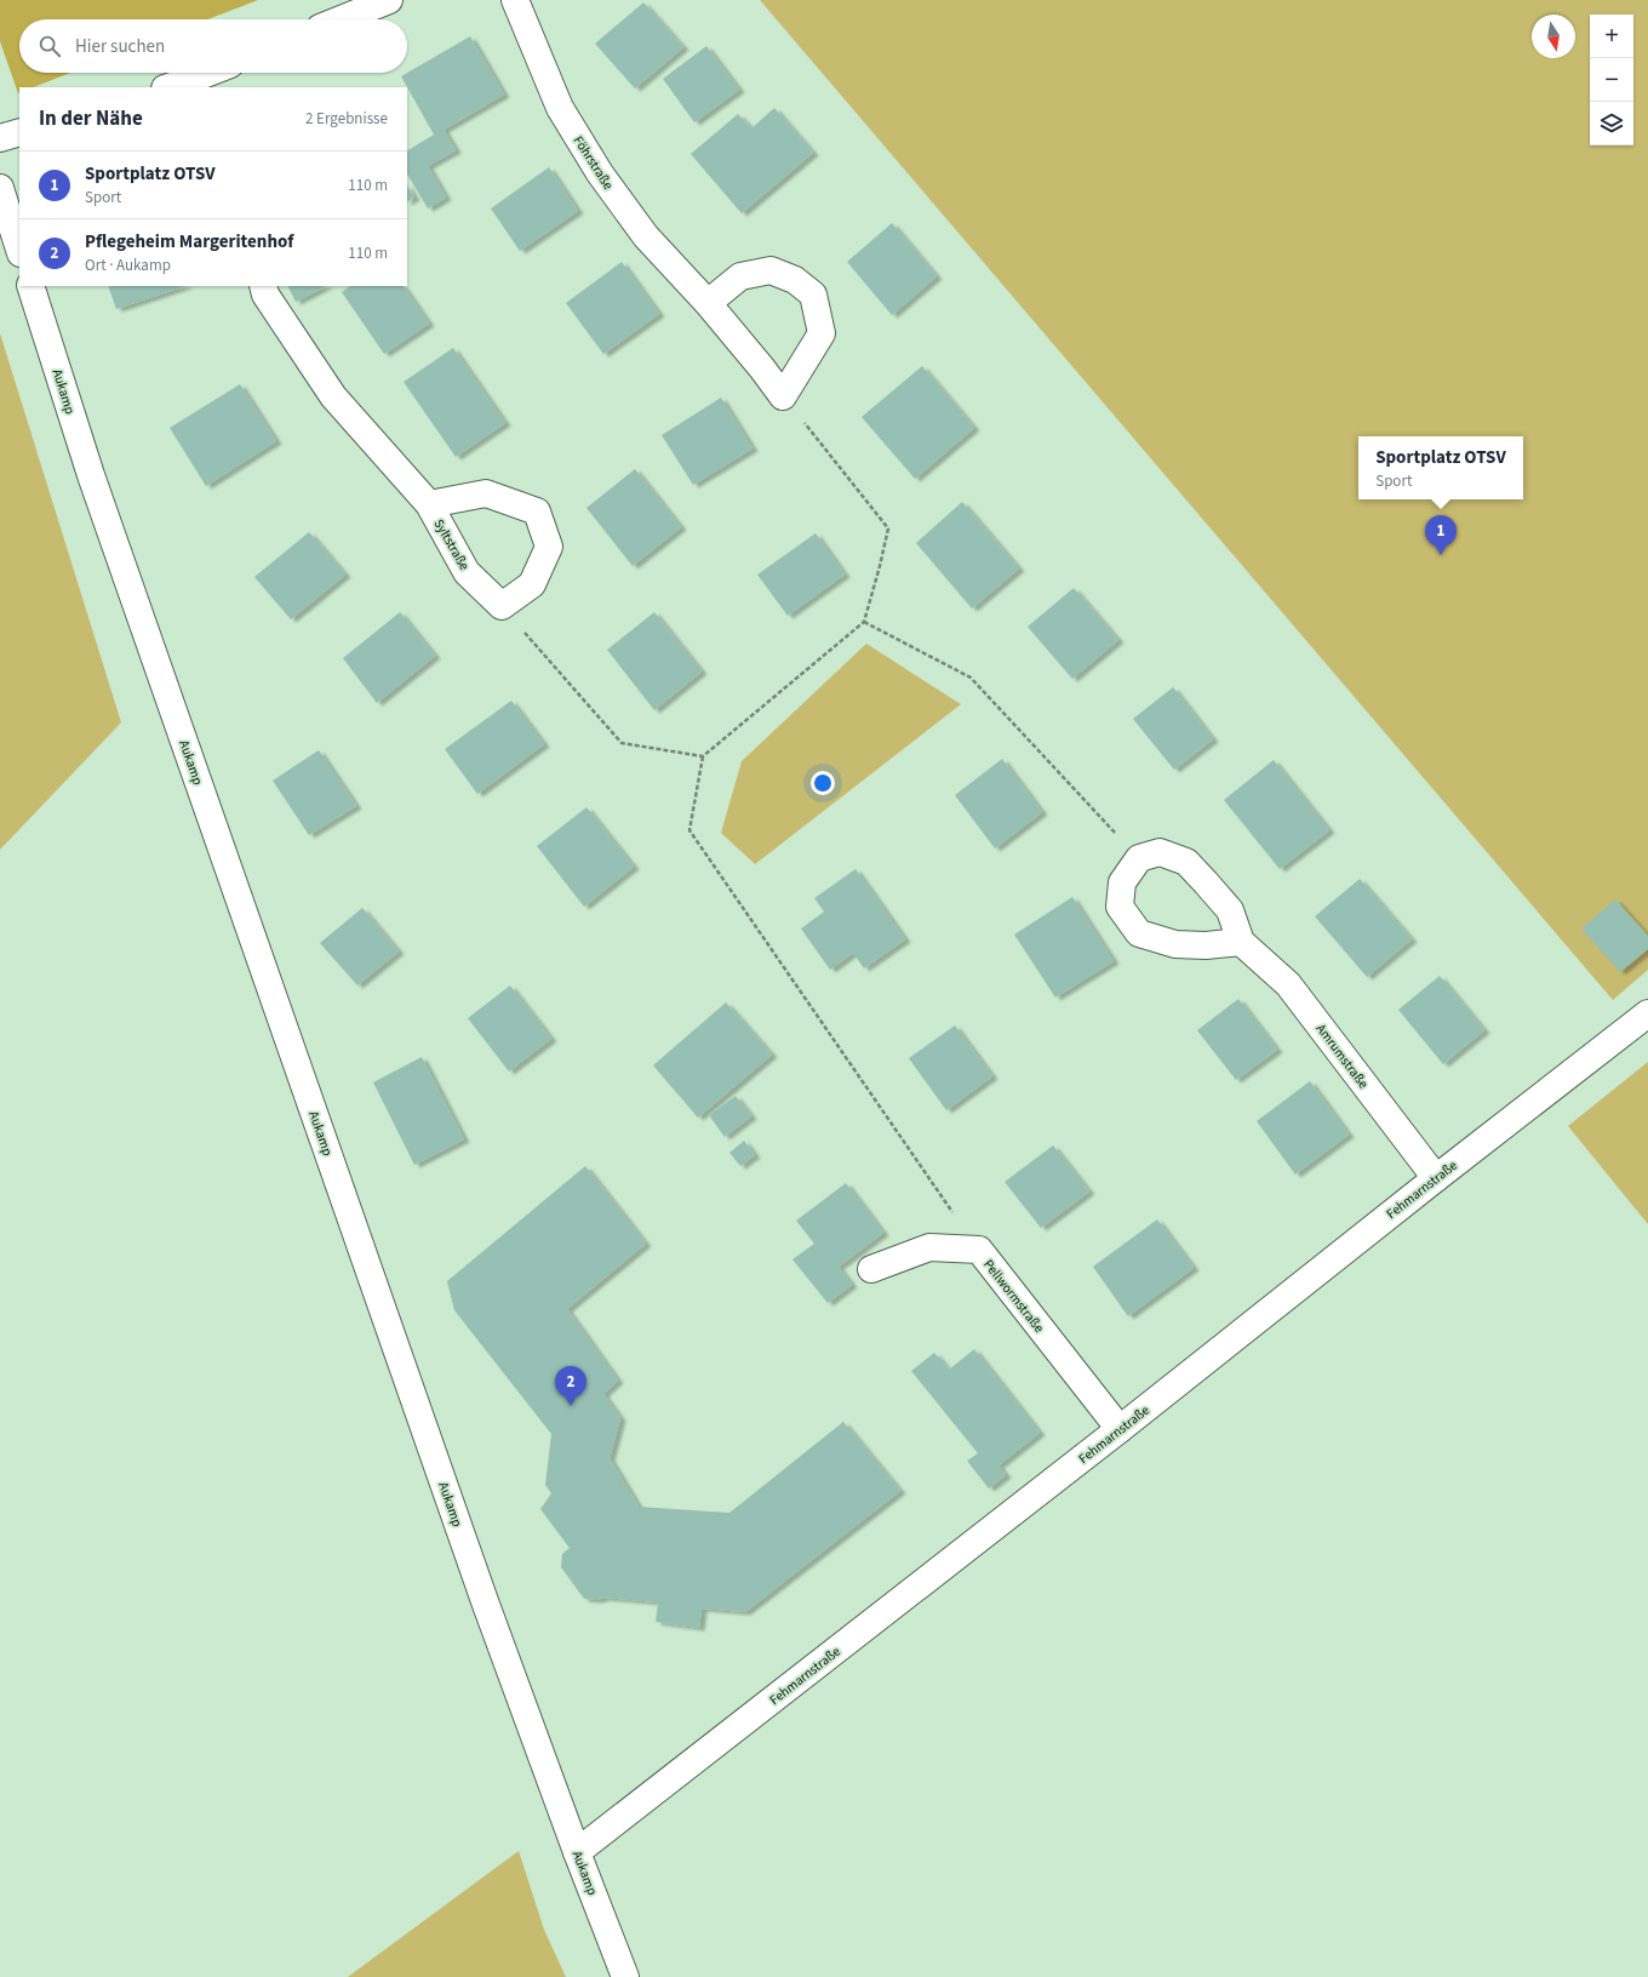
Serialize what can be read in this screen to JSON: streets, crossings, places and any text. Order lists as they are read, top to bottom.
{
  "streets": {
    "street": [
      "Föhrstraße",
      "Aukamp",
      "Syltstraße",
      "Amrumstraße",
      "Fehmarnstraße",
      "Pellwormstraße"
    ]
  },
  "crossings": [
    ["Aukamp", "Fehmarnstraße"],
    ["Amrumstraße", "Fehmarnstraße"],
    ["Fehmarnstraße", "Pellwormstraße"]
  ],
  "north": "bottom",
  "page": {
    "map_buttons": ["+", "−"],
    "search": "Hier suchen",
    "heading": ["In der Nähe", "2 Ergebnisse"],
    "list": [
      {
        "mark": "1",
        "name": "Sportplatz OTSV",
        "note": "Sport",
        "value": "110 m"
      },
      {
        "mark": "2",
        "name": "Pflegeheim Margeritenhof",
        "note": "Ort · Aukamp",
        "value": "110 m"
      }
    ],
    "popup": ["Sportplatz OTSV", "Sport"],
    "pins": ["1", "2"]
  }
}
